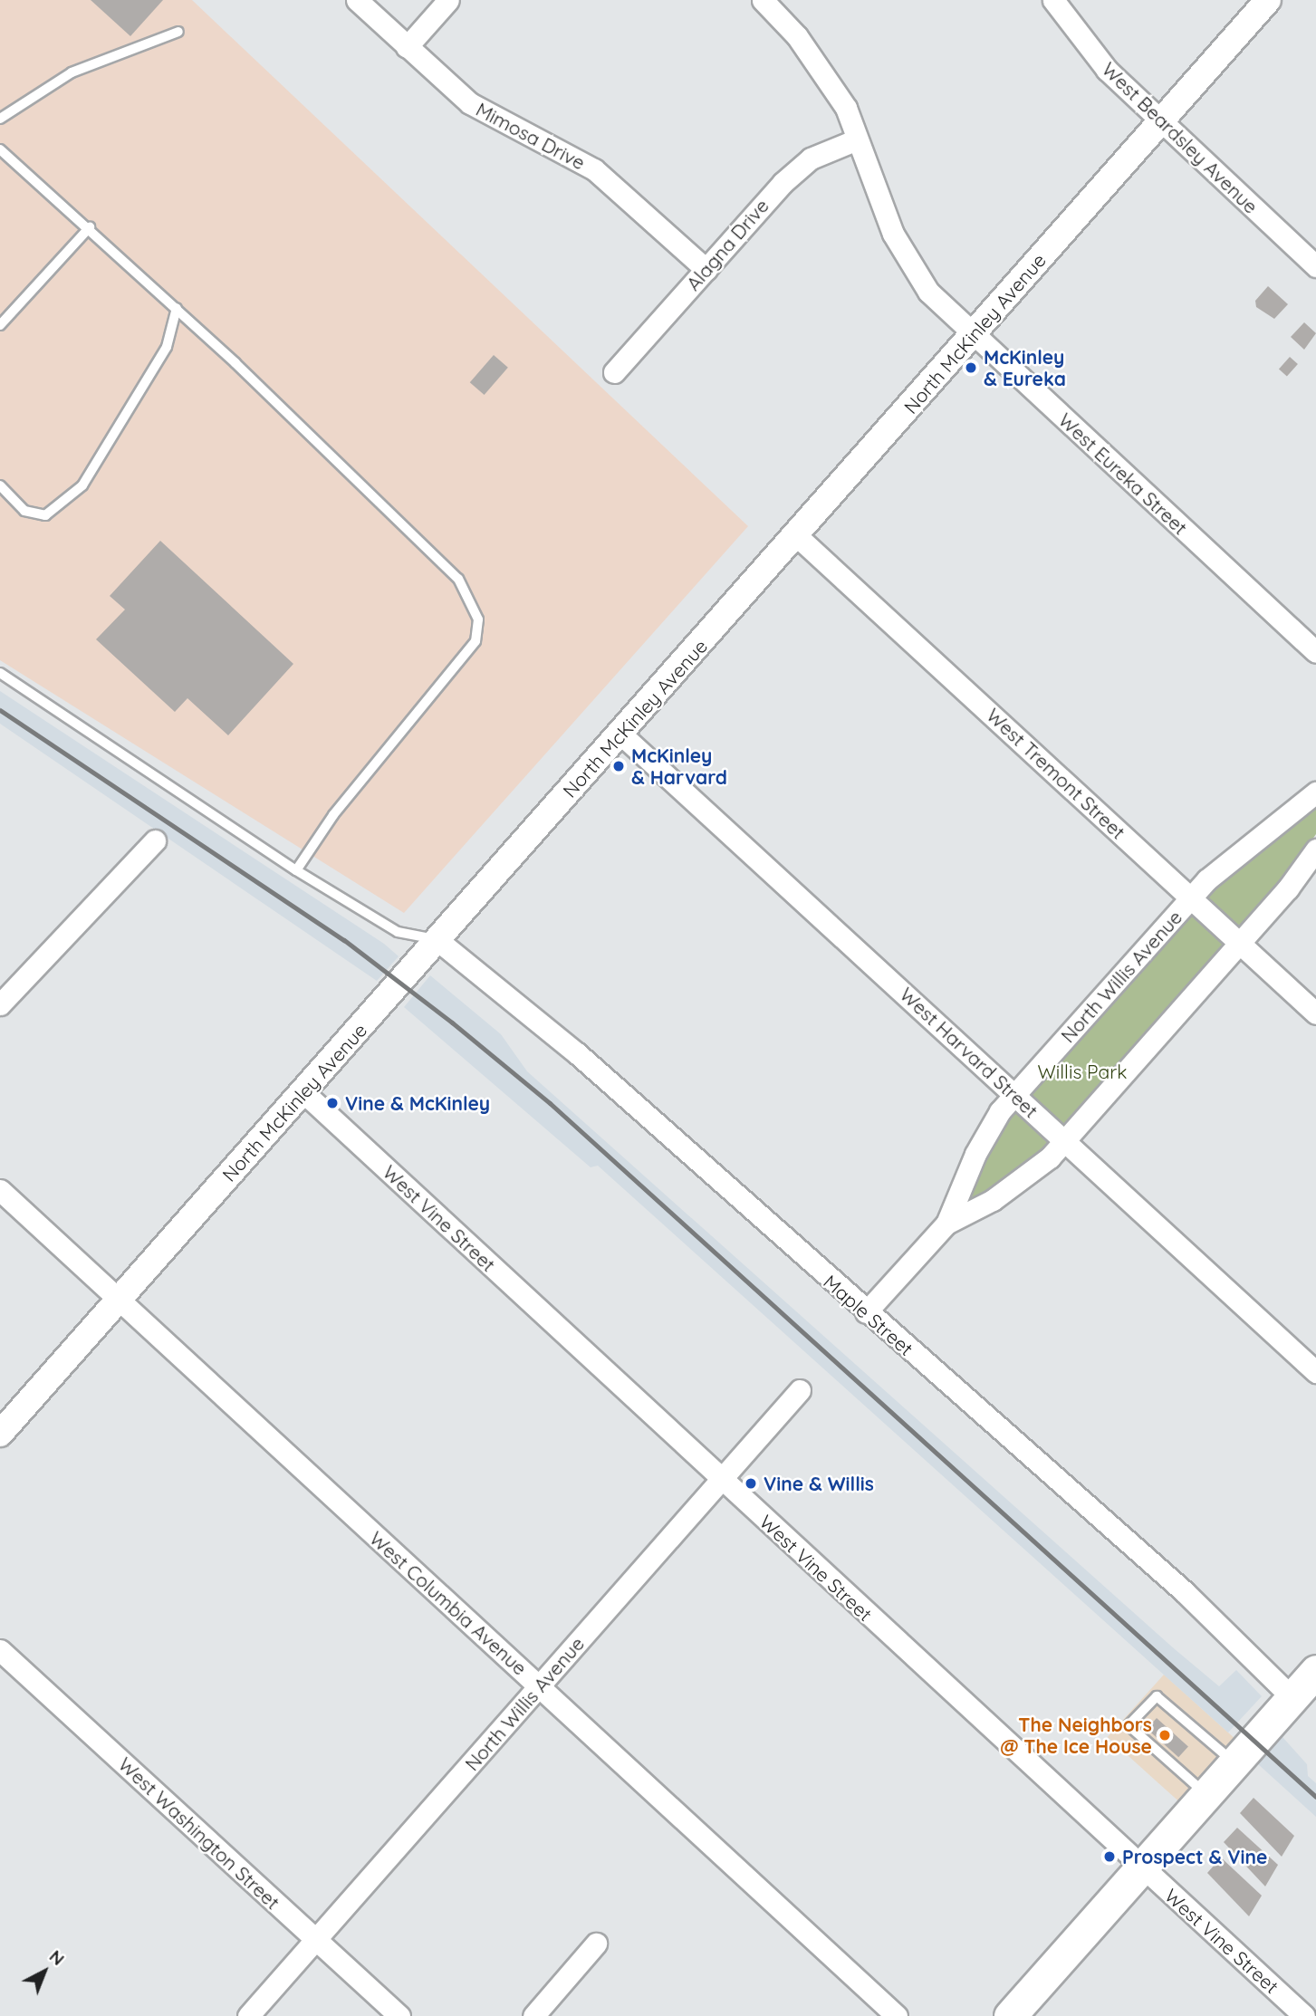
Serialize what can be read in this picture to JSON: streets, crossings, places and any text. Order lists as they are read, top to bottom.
{
  "streets": {
    "street": [
      "Mimosa Drive",
      "West Beardsley Avenue",
      "Alagna Drive",
      "North McKinley Avenue",
      "West Eureka Street",
      "West Tremont Street",
      "North Willis Avenue",
      "West Harvard Street",
      "West Vine Street",
      "Maple Street",
      "West Columbia Avenue",
      "West Washington Street"
    ]
  },
  "crossings": [
    ["Mimosa Drive", "Alagna Drive"],
    ["West Beardsley Avenue", "North McKinley Avenue"],
    ["Alagna Drive", "West Eureka Street"],
    ["North McKinley Avenue", "West Eureka Street"],
    ["North McKinley Avenue", "West Tremont Street"],
    ["North McKinley Avenue", "West Harvard Street"],
    ["North McKinley Avenue", "West Vine Street"],
    ["North McKinley Avenue", "Maple Street"],
    ["North McKinley Avenue", "West Columbia Avenue"],
    ["West Tremont Street", "North Willis Avenue"],
    ["North Willis Avenue", "West Harvard Street"],
    ["North Willis Avenue", "West Vine Street"],
    ["North Willis Avenue", "Maple Street"],
    ["North Willis Avenue", "West Columbia Avenue"],
    ["North Willis Avenue", "West Washington Street"]
  ],
  "parks": ["Willis Park"],
  "places": [
    "McKinley & Eureka",
    "McKinley & Harvard",
    "Vine & McKinley",
    "Vine & Willis",
    "The Neighbors @ The Ice House",
    "Prospect & Vine"
  ],
  "north": "top right"
}
